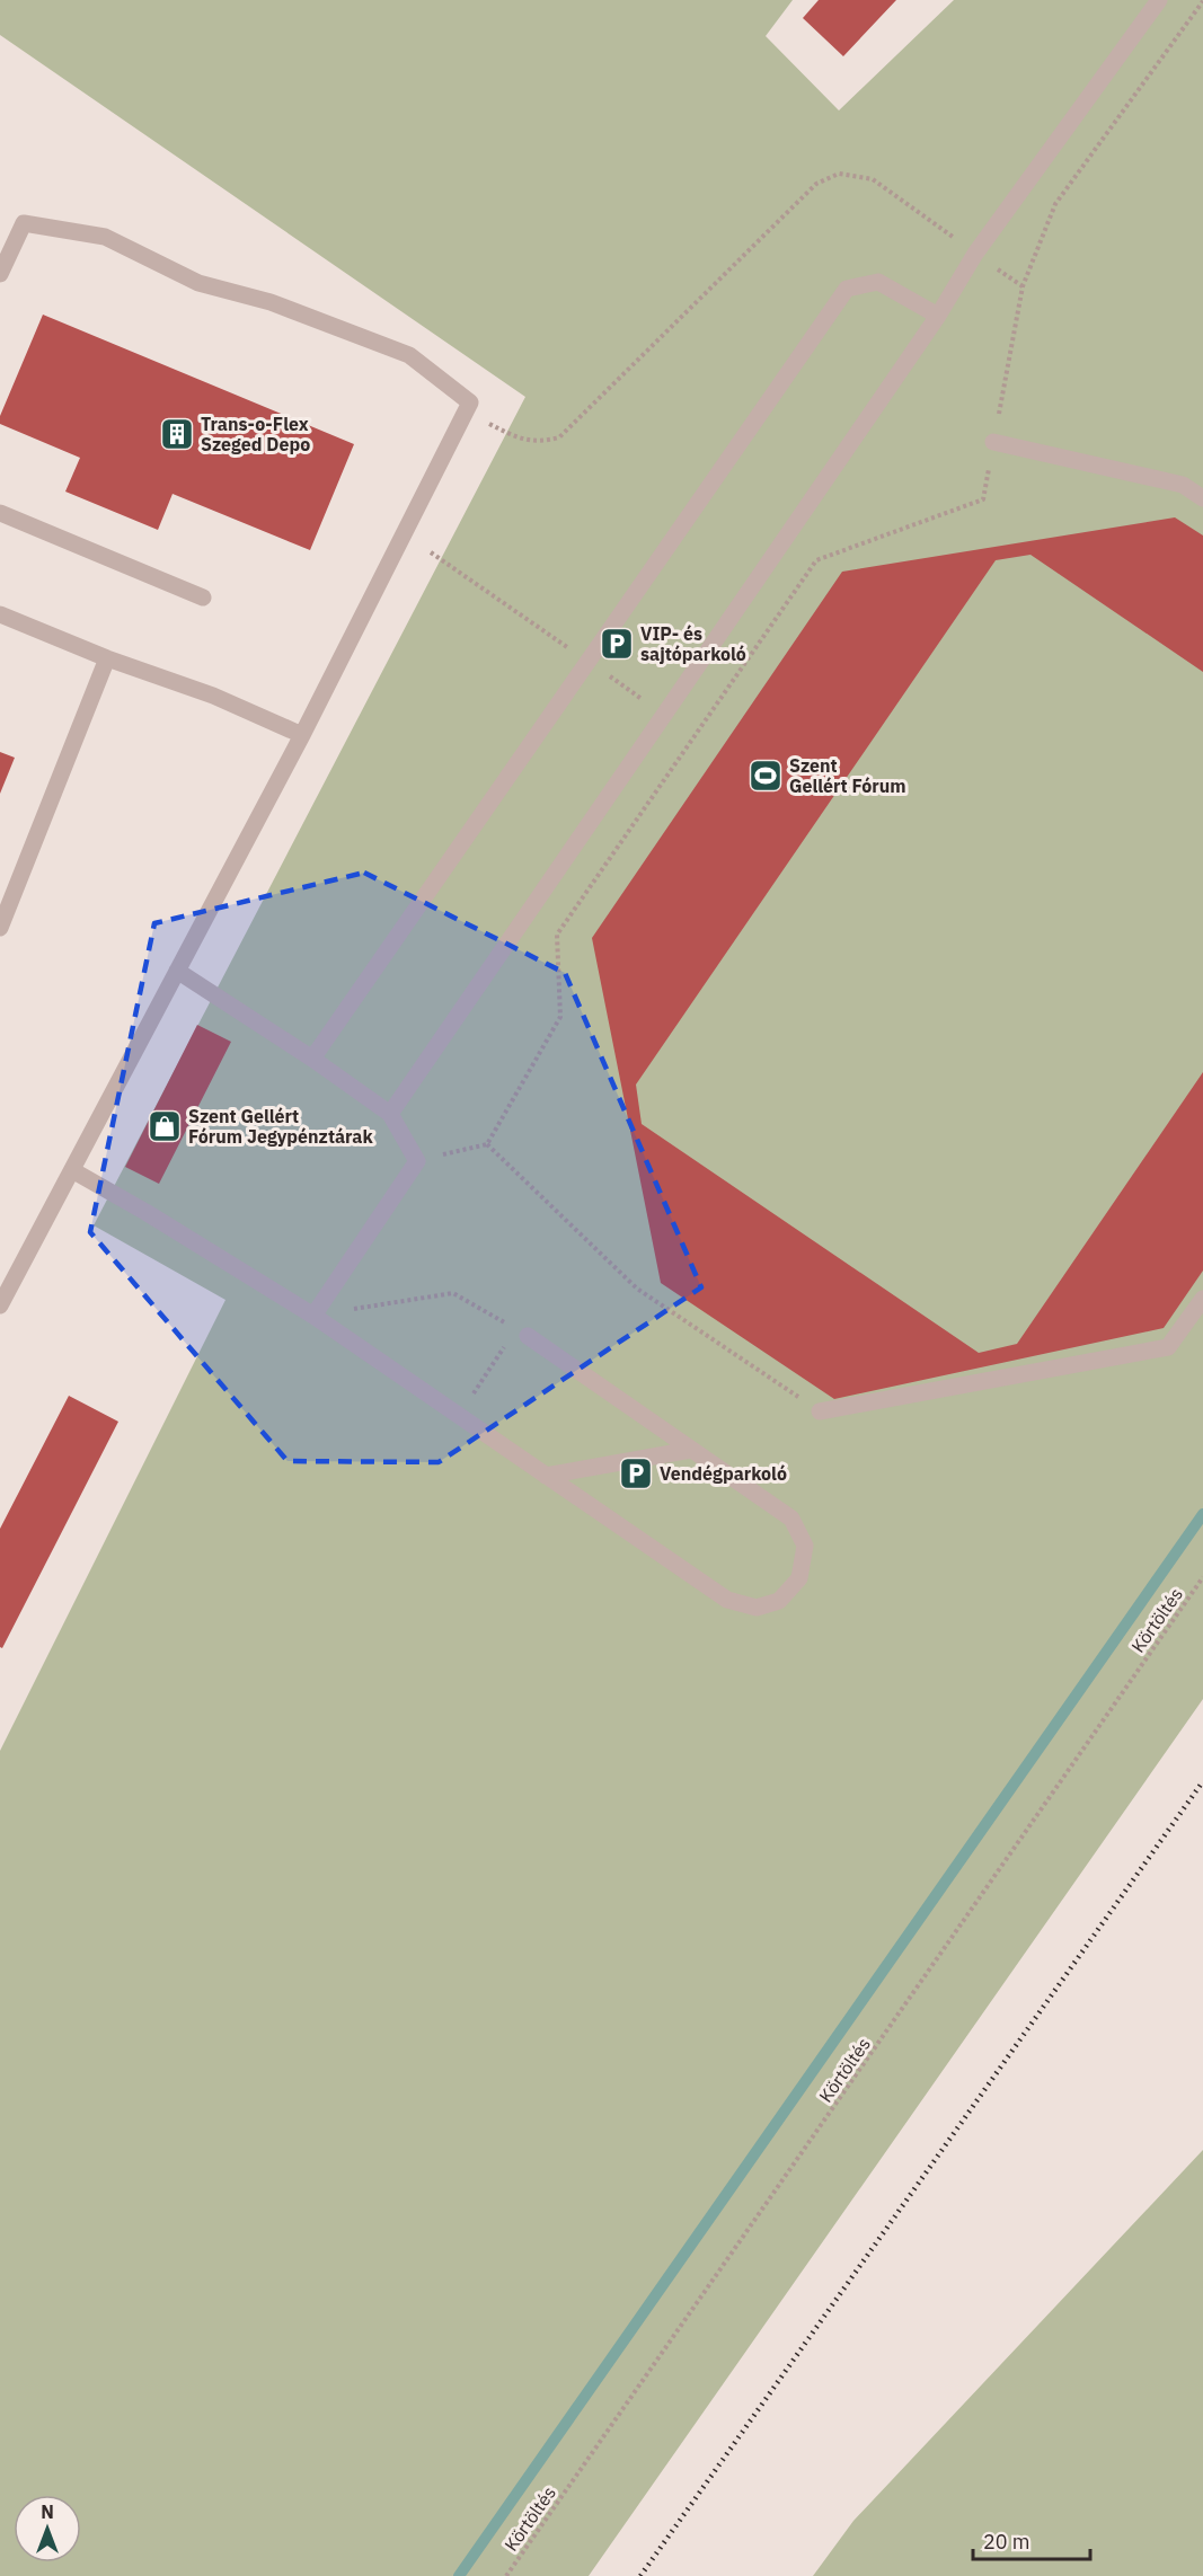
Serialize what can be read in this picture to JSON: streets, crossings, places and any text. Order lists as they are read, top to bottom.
{
  "streets": {
    "path": ["Körtöltés"]
  },
  "places": {
    "building": ["Trans-o-Flex Szeged Depo"],
    "parking": ["VIP- és sajtóparkoló", "Vendégparkoló"],
    "sports": ["Szent Gellért Fórum"],
    "shop": ["Szent Gellért Fórum Jegypénztárak"]
  },
  "scale_bar": "20 m",
  "north": "top"
}
